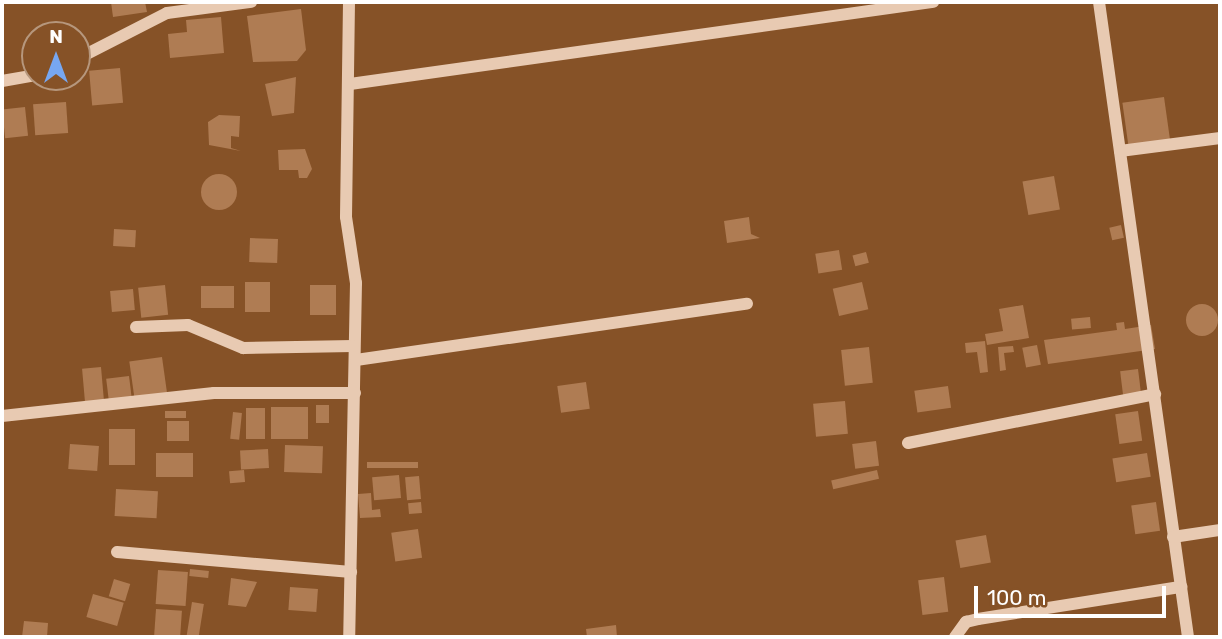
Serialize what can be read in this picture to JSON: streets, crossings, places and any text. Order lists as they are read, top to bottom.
{
  "scale_bar": "100 m",
  "north": "top"
}
